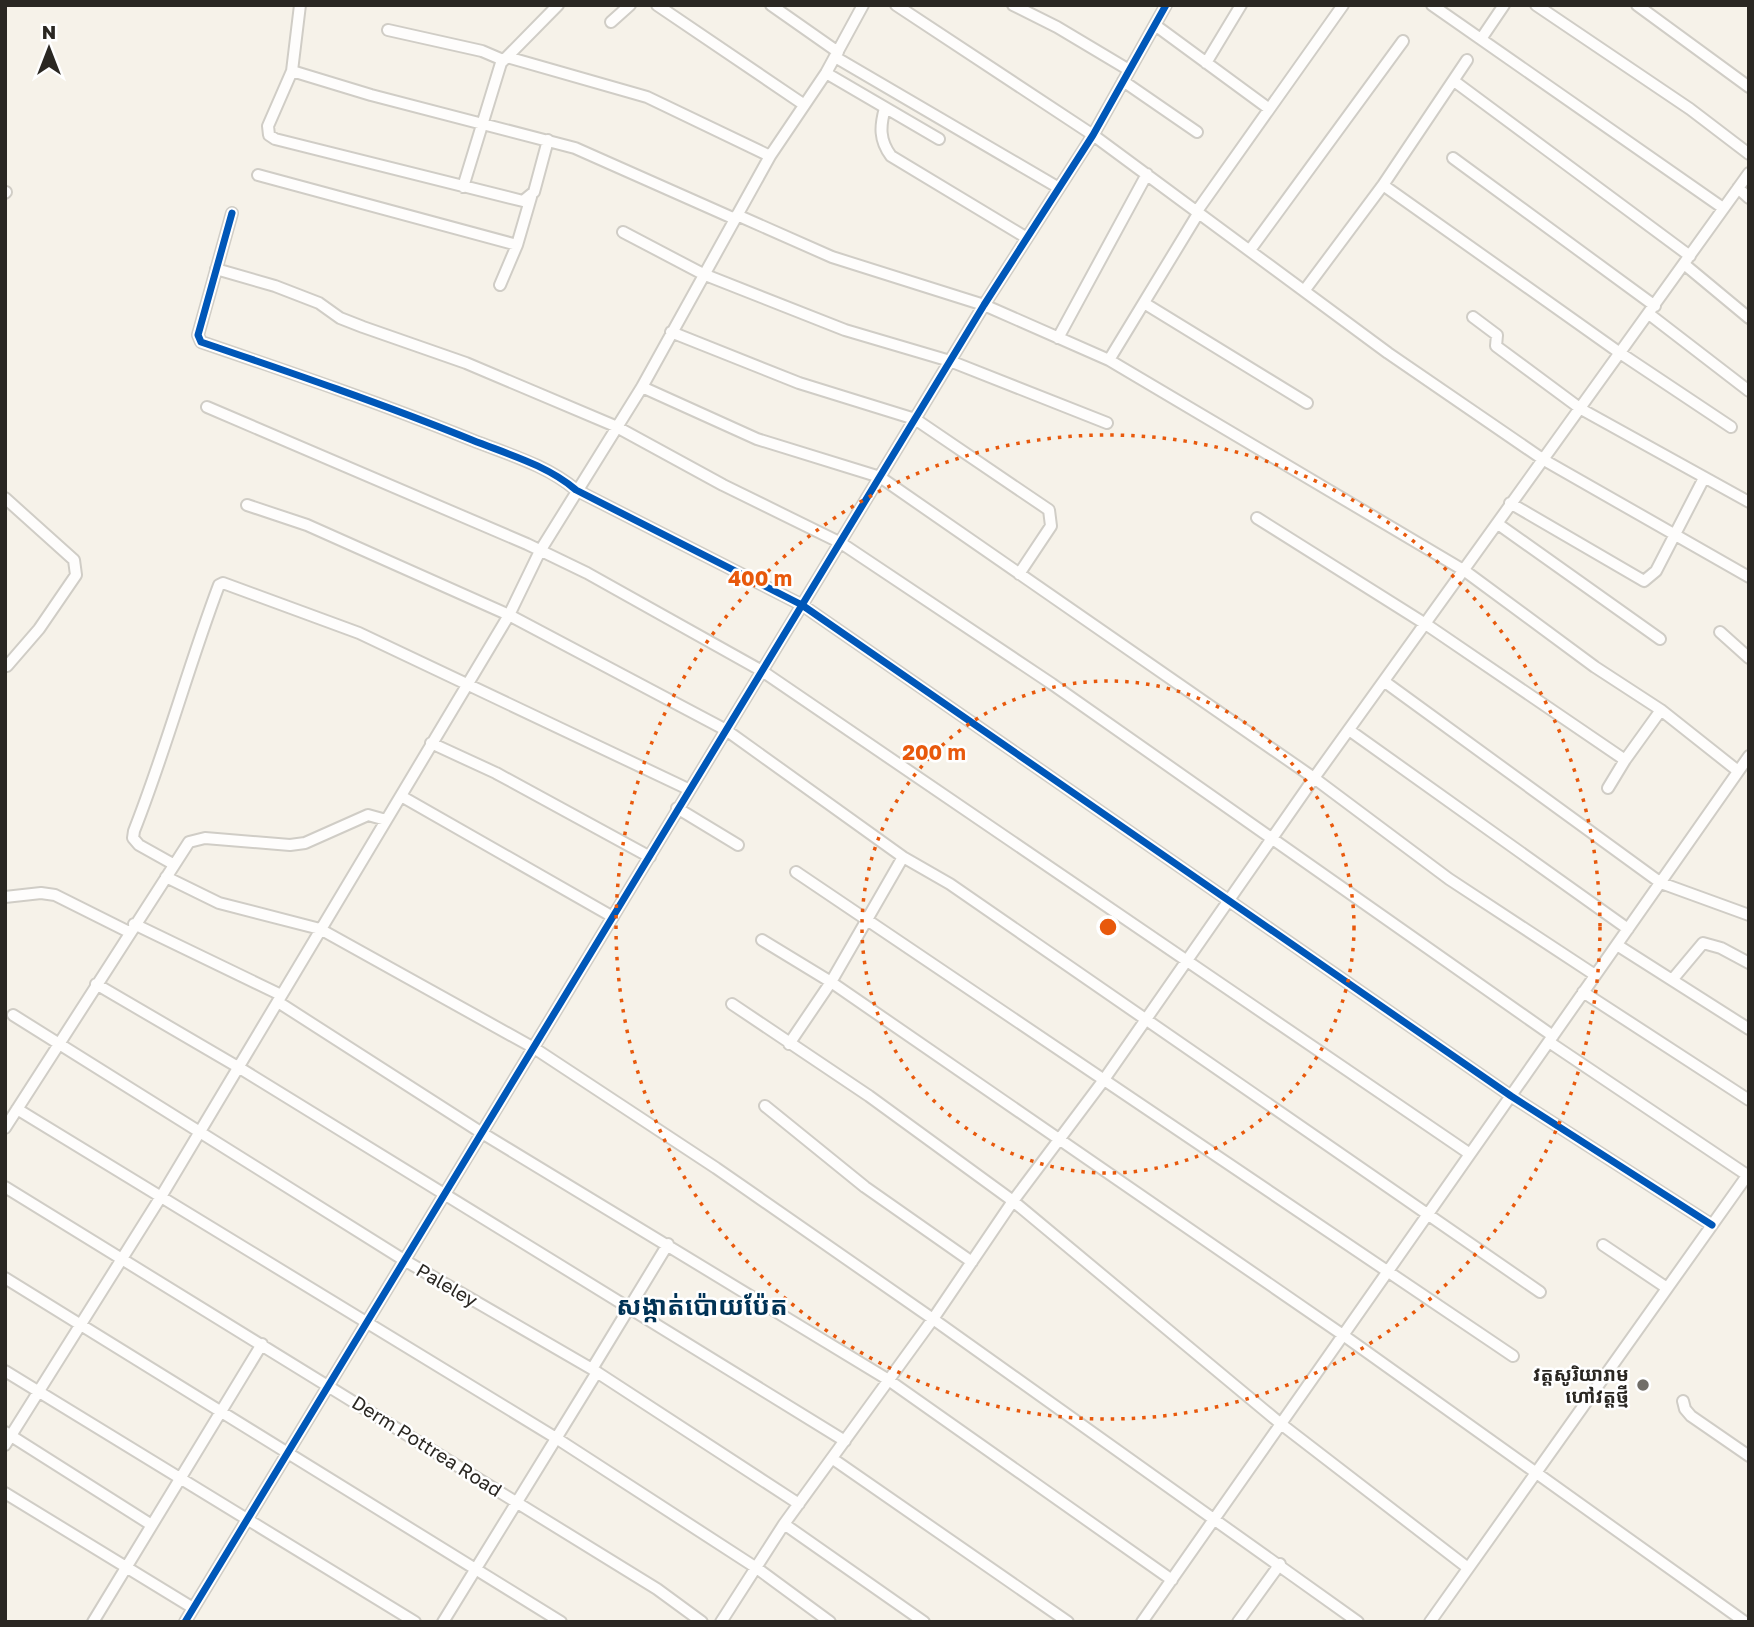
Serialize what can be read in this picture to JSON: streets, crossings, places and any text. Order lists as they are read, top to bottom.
{
  "streets": {
    "street": ["Paleley", "Derm Pottrea Road"]
  },
  "districts": ["សង្កាត់ប៉ោយប៉ែត"],
  "places": ["វត្តសូរិយារាម ហៅវត្តថ្មី"],
  "north": "top",
  "rings": ["400 m", "200 m"]
}
